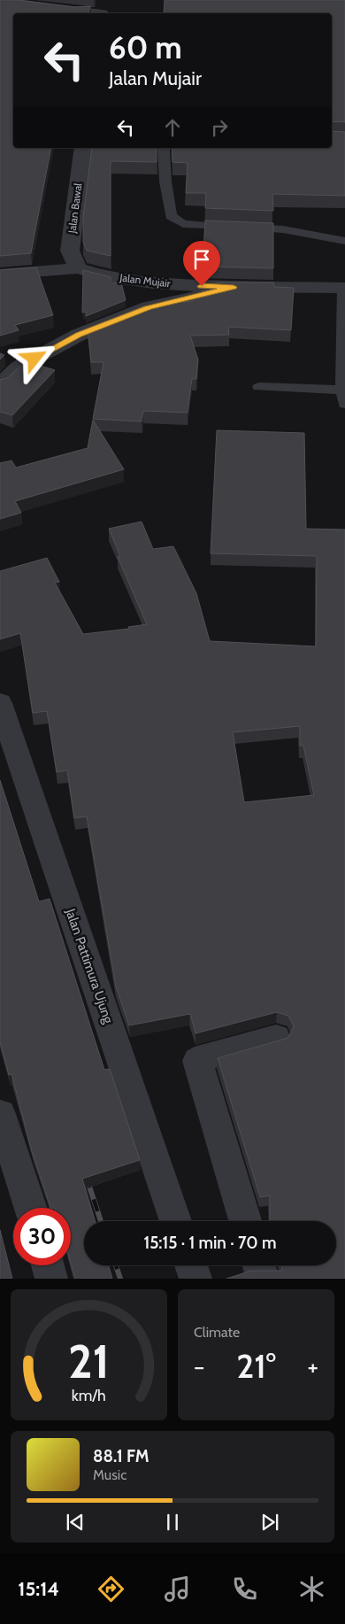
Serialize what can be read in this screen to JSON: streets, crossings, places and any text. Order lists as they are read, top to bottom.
{
  "streets": {
    "street": ["Jalan Bawal", "Jalan Mujair", "Jalan Pattimura Ujung"]
  },
  "crossings": [
    ["Jalan Bawal", "Jalan Mujair"]
  ],
  "page": {
    "turn": ["60 m", "Jalan Mujair"],
    "limit": "30",
    "trip": "15:15 · 1 min · 70 m",
    "tile": "Climate",
    "heat": ["−", "21°", "+"],
    "song": ["88.1 FM", "Music"],
    "tabs": "15:14",
    "gauge": ["21", "km/h"]
  }
}
